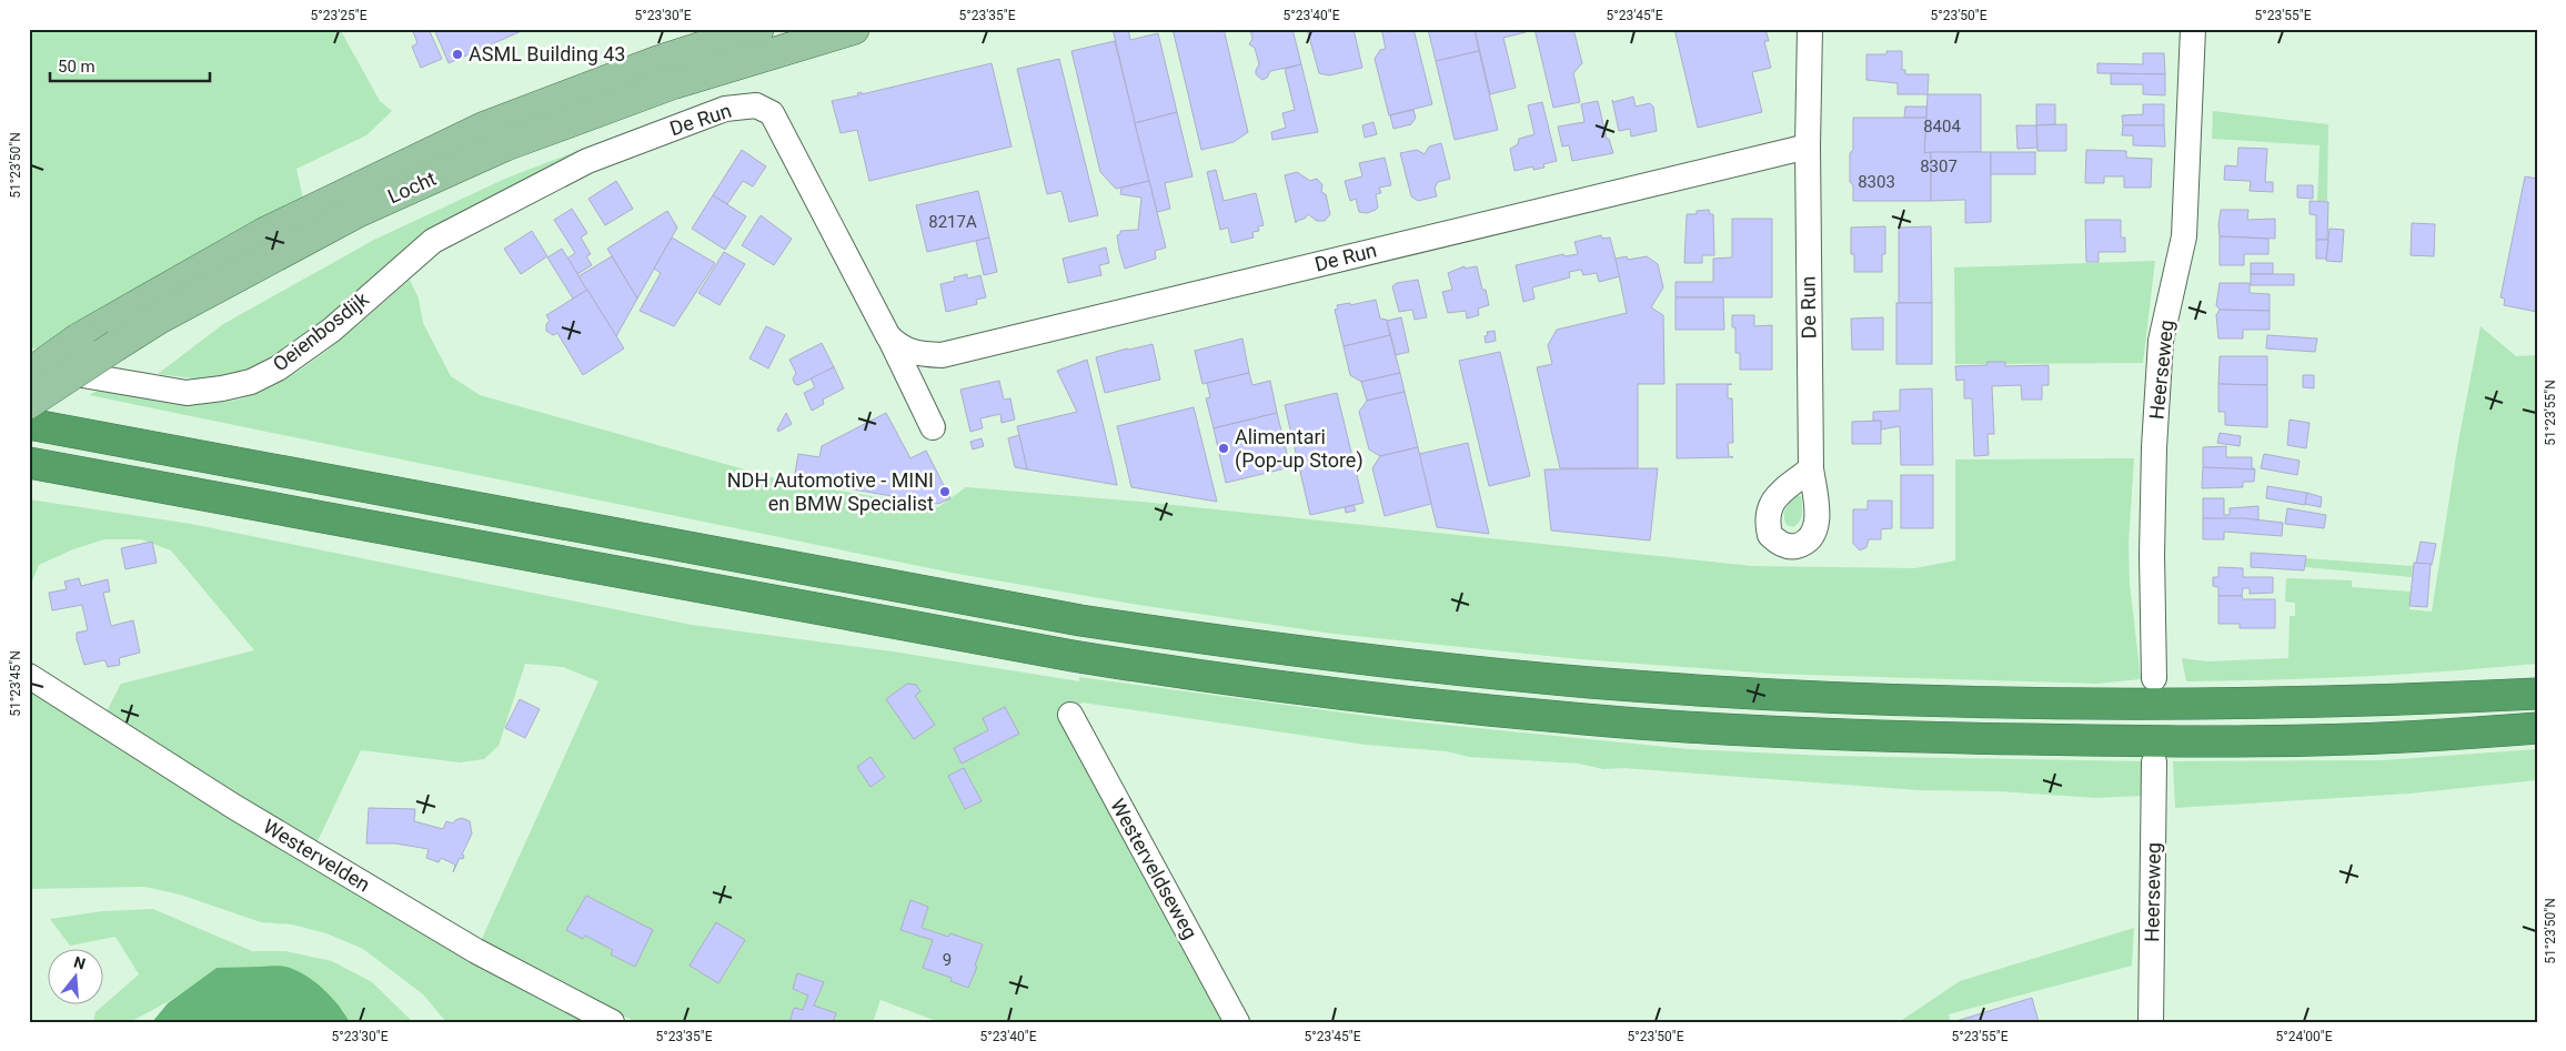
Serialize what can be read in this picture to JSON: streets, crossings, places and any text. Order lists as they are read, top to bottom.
{
  "streets": {
    "main road": ["Locht"],
    "street": [
      "De Run",
      "Oeienbosdijk",
      "Heerseweg",
      "Westervelden",
      "Westerveldseweg"
    ]
  },
  "crossings": [
    ["De Run", "Oeienbosdijk"]
  ],
  "places": ["ASML Building 43", "Alimentari (Pop-up Store)", "NDH Automotive - MINI en BMW Specialist"],
  "house_numbers": [
    "8404",
    "8307",
    "8303",
    "8217A",
    "9"
  ],
  "scale_bar": "50 m",
  "north": "top",
  "coordinates": [
    "5°23'25\"E",
    "5°23'30\"E",
    "5°23'35\"E",
    "5°23'40\"E",
    "5°23'45\"E",
    "5°23'50\"E",
    "5°23'55\"E",
    "51°23'50\"N",
    "51°23'55\"N",
    "51°23'45\"N",
    "5°24'00\"E"
  ]
}
